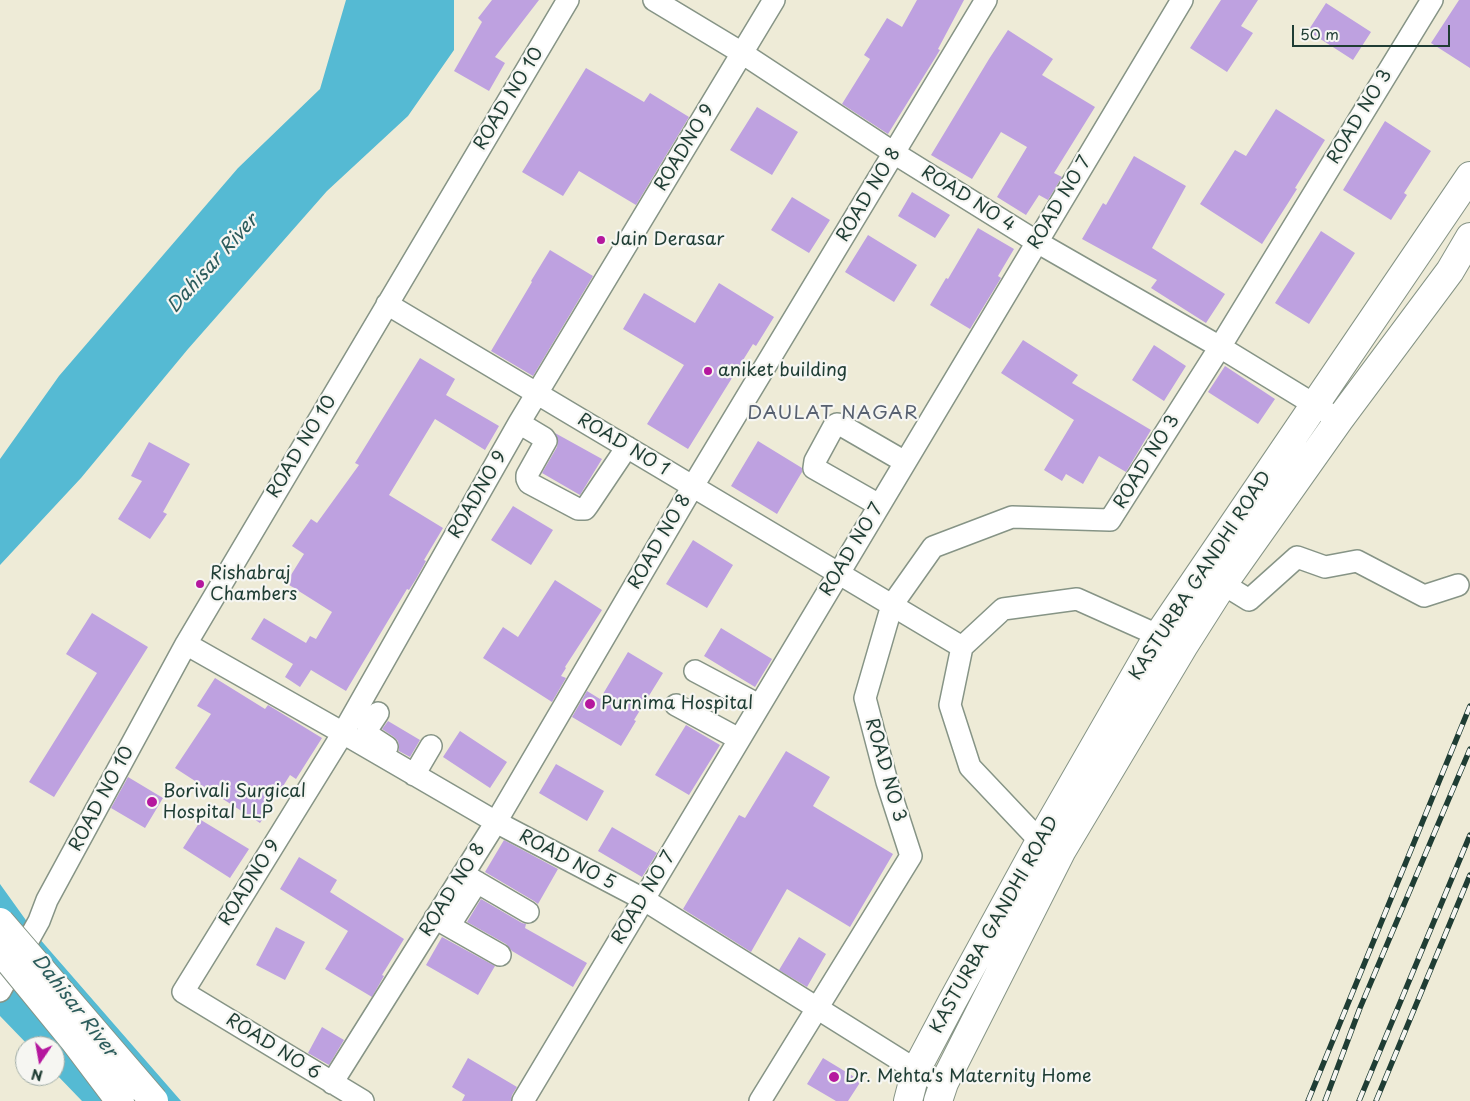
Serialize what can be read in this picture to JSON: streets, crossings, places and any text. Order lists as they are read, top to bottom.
{
  "streets": {
    "main road": ["KASTURBA GANDHI ROAD"],
    "street": [
      "ROAD NO 10",
      "ROAD NO 3",
      "ROADNO 9",
      "ROAD NO 8",
      "ROAD NO 4",
      "ROAD NO 7",
      "ROAD NO 1",
      "ROAD NO 5",
      "ROAD NO 6"
    ]
  },
  "crossings": [
    ["ROAD NO 10", "ROAD NO 1"],
    ["ROAD NO 10", "ROAD NO 5"],
    ["ROAD NO 3", "ROAD NO 4"],
    ["ROAD NO 3", "ROAD NO 1"],
    ["ROAD NO 3", "ROAD NO 5"],
    ["ROADNO 9", "ROAD NO 4"],
    ["ROADNO 9", "ROAD NO 1"],
    ["ROADNO 9", "ROAD NO 5"],
    ["ROADNO 9", "ROAD NO 6"],
    ["ROAD NO 8", "ROAD NO 4"],
    ["ROAD NO 8", "ROAD NO 1"],
    ["ROAD NO 8", "ROAD NO 5"],
    ["ROAD NO 8", "ROAD NO 6"],
    ["ROAD NO 4", "ROAD NO 7"],
    ["ROAD NO 4", "KASTURBA GANDHI ROAD"],
    ["ROAD NO 7", "ROAD NO 1"],
    ["ROAD NO 7", "ROAD NO 5"],
    ["KASTURBA GANDHI ROAD", "ROAD NO 5"]
  ],
  "districts": ["DAULAT NAGAR"],
  "water": ["Dahisar River"],
  "places": [
    "Jain Derasar",
    "aniket building",
    "Rishabraj Chambers",
    "Purnima Hospital",
    "Borivali Surgical Hospital LLP",
    "Dr. Mehta's Maternity Home"
  ],
  "scale_bar": "50 m",
  "north": "bottom"
}
